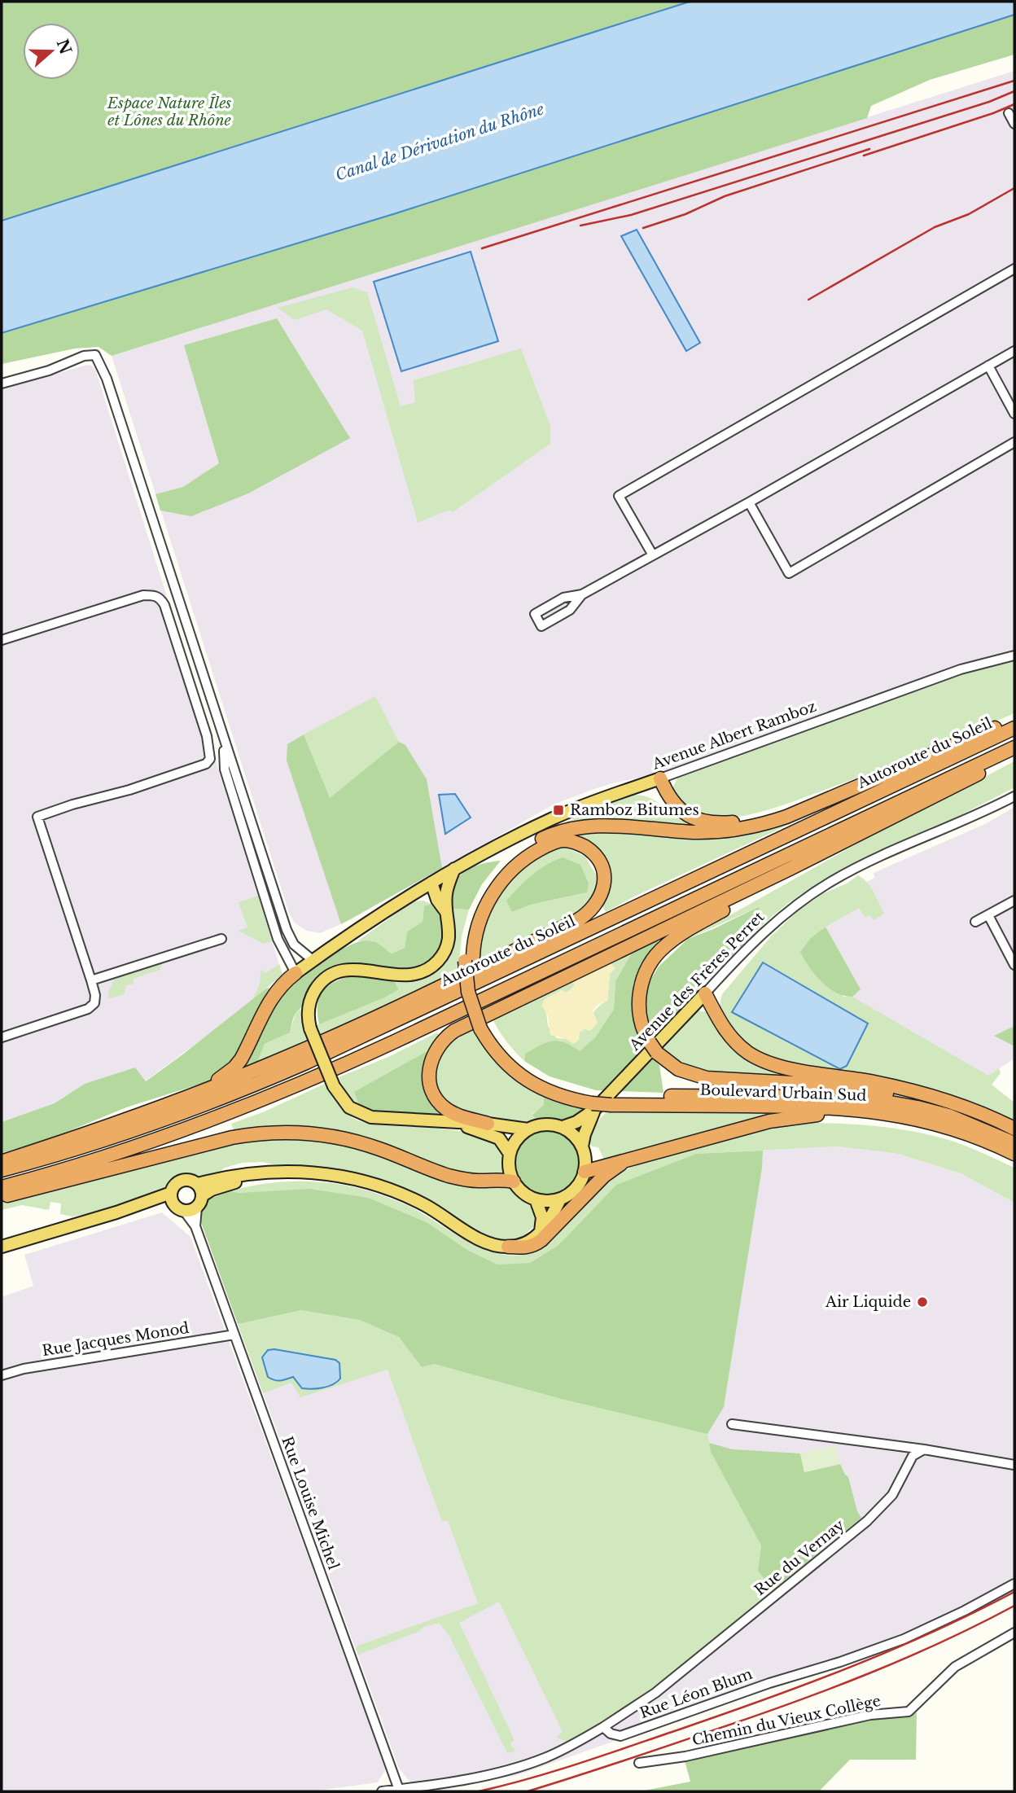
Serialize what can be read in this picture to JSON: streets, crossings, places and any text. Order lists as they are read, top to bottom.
{
  "streets": {
    "highway": ["Autoroute du Soleil", "Boulevard Urbain Sud"],
    "main road": ["Avenue Albert Ramboz", "Avenue des Frères Perret"],
    "street": [
      "Rue Jacques Monod",
      "Rue Louise Michel",
      "Rue du Vernay",
      "Rue Léon Blum",
      "Chemin du Vieux Collège"
    ]
  },
  "crossings": [
    ["Rue Jacques Monod", "Rue Louise Michel"],
    ["Rue du Vernay", "Rue Léon Blum"]
  ],
  "water": ["Canal de Dérivation du Rhône"],
  "parks": ["Espace Nature Îles et Lônes du Rhône"],
  "places": {
    "transit": ["Ramboz Bitumes"],
    "other": ["Air Liquide"]
  },
  "north": "right"
}
